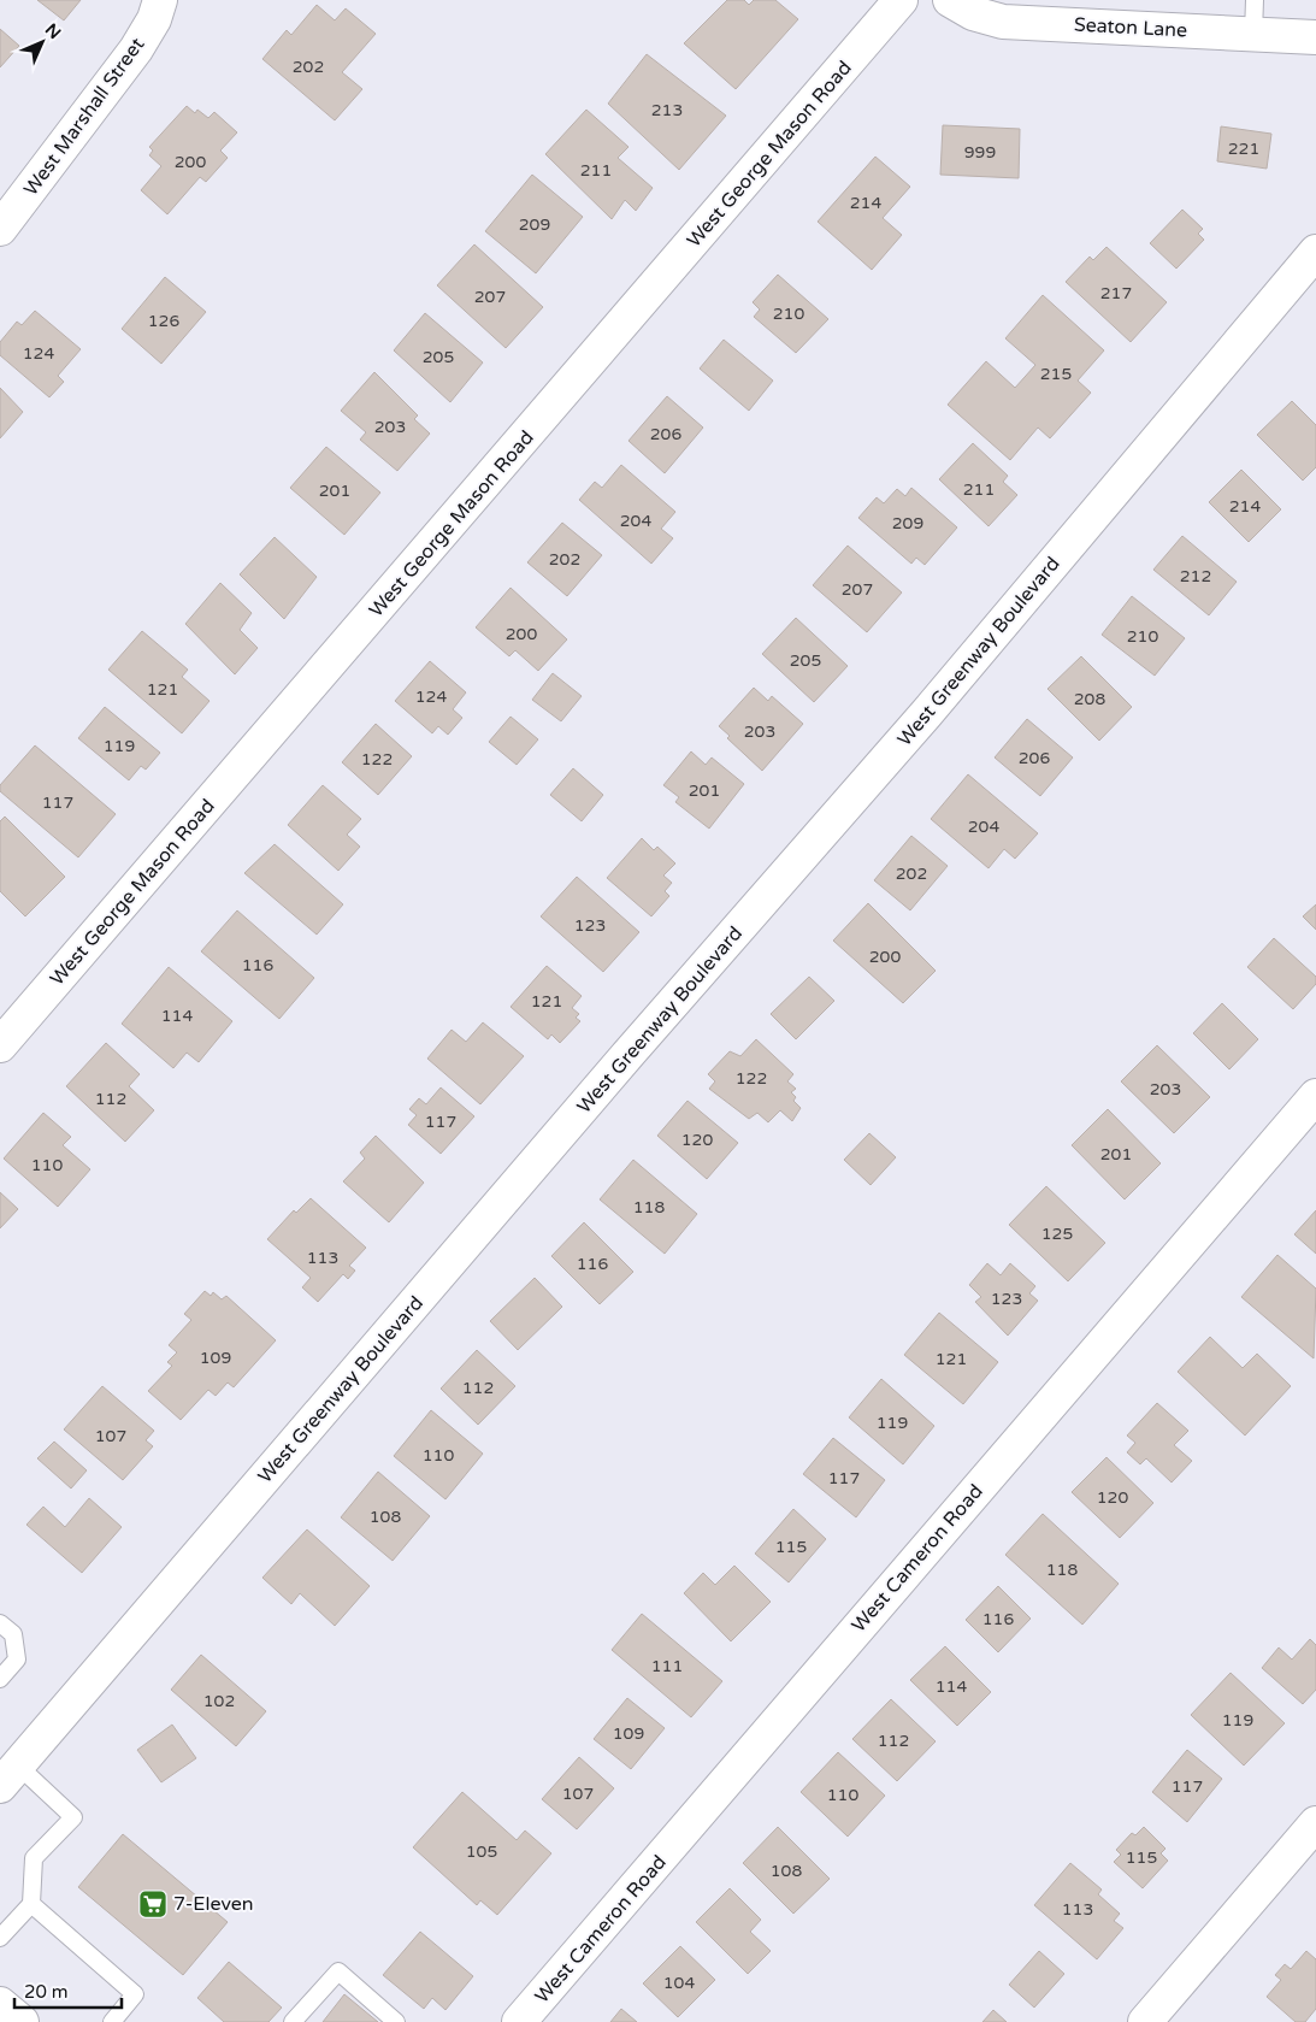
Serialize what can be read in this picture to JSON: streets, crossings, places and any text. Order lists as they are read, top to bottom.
{
  "streets": {
    "street": [
      "Seaton Lane",
      "West Marshall Street",
      "West George Mason Road",
      "West Greenway Boulevard",
      "West Cameron Road"
    ]
  },
  "places": {
    "supermarket": ["7-Eleven"]
  },
  "house_numbers": [
    "202",
    "213",
    "221",
    "999",
    "200",
    "211",
    "214",
    "209",
    "217",
    "207",
    "210",
    "126",
    "124",
    "205",
    "215",
    "203",
    "206",
    "211",
    "201",
    "214",
    "204",
    "209",
    "202",
    "212",
    "207",
    "200",
    "210",
    "205",
    "121",
    "124",
    "208",
    "203",
    "119",
    "206",
    "122",
    "201",
    "117",
    "204",
    "202",
    "123",
    "200",
    "116",
    "121",
    "114",
    "122",
    "203",
    "112",
    "117",
    "120",
    "201",
    "110",
    "118",
    "125",
    "113",
    "116",
    "123",
    "109",
    "121",
    "112",
    "119",
    "107",
    "110",
    "117",
    "120",
    "108",
    "115",
    "118",
    "116",
    "111",
    "114",
    "102",
    "119",
    "109",
    "112",
    "117",
    "107",
    "110",
    "105",
    "115",
    "108",
    "113",
    "104"
  ],
  "scale_bar": "20 m",
  "north": "top right"
}
